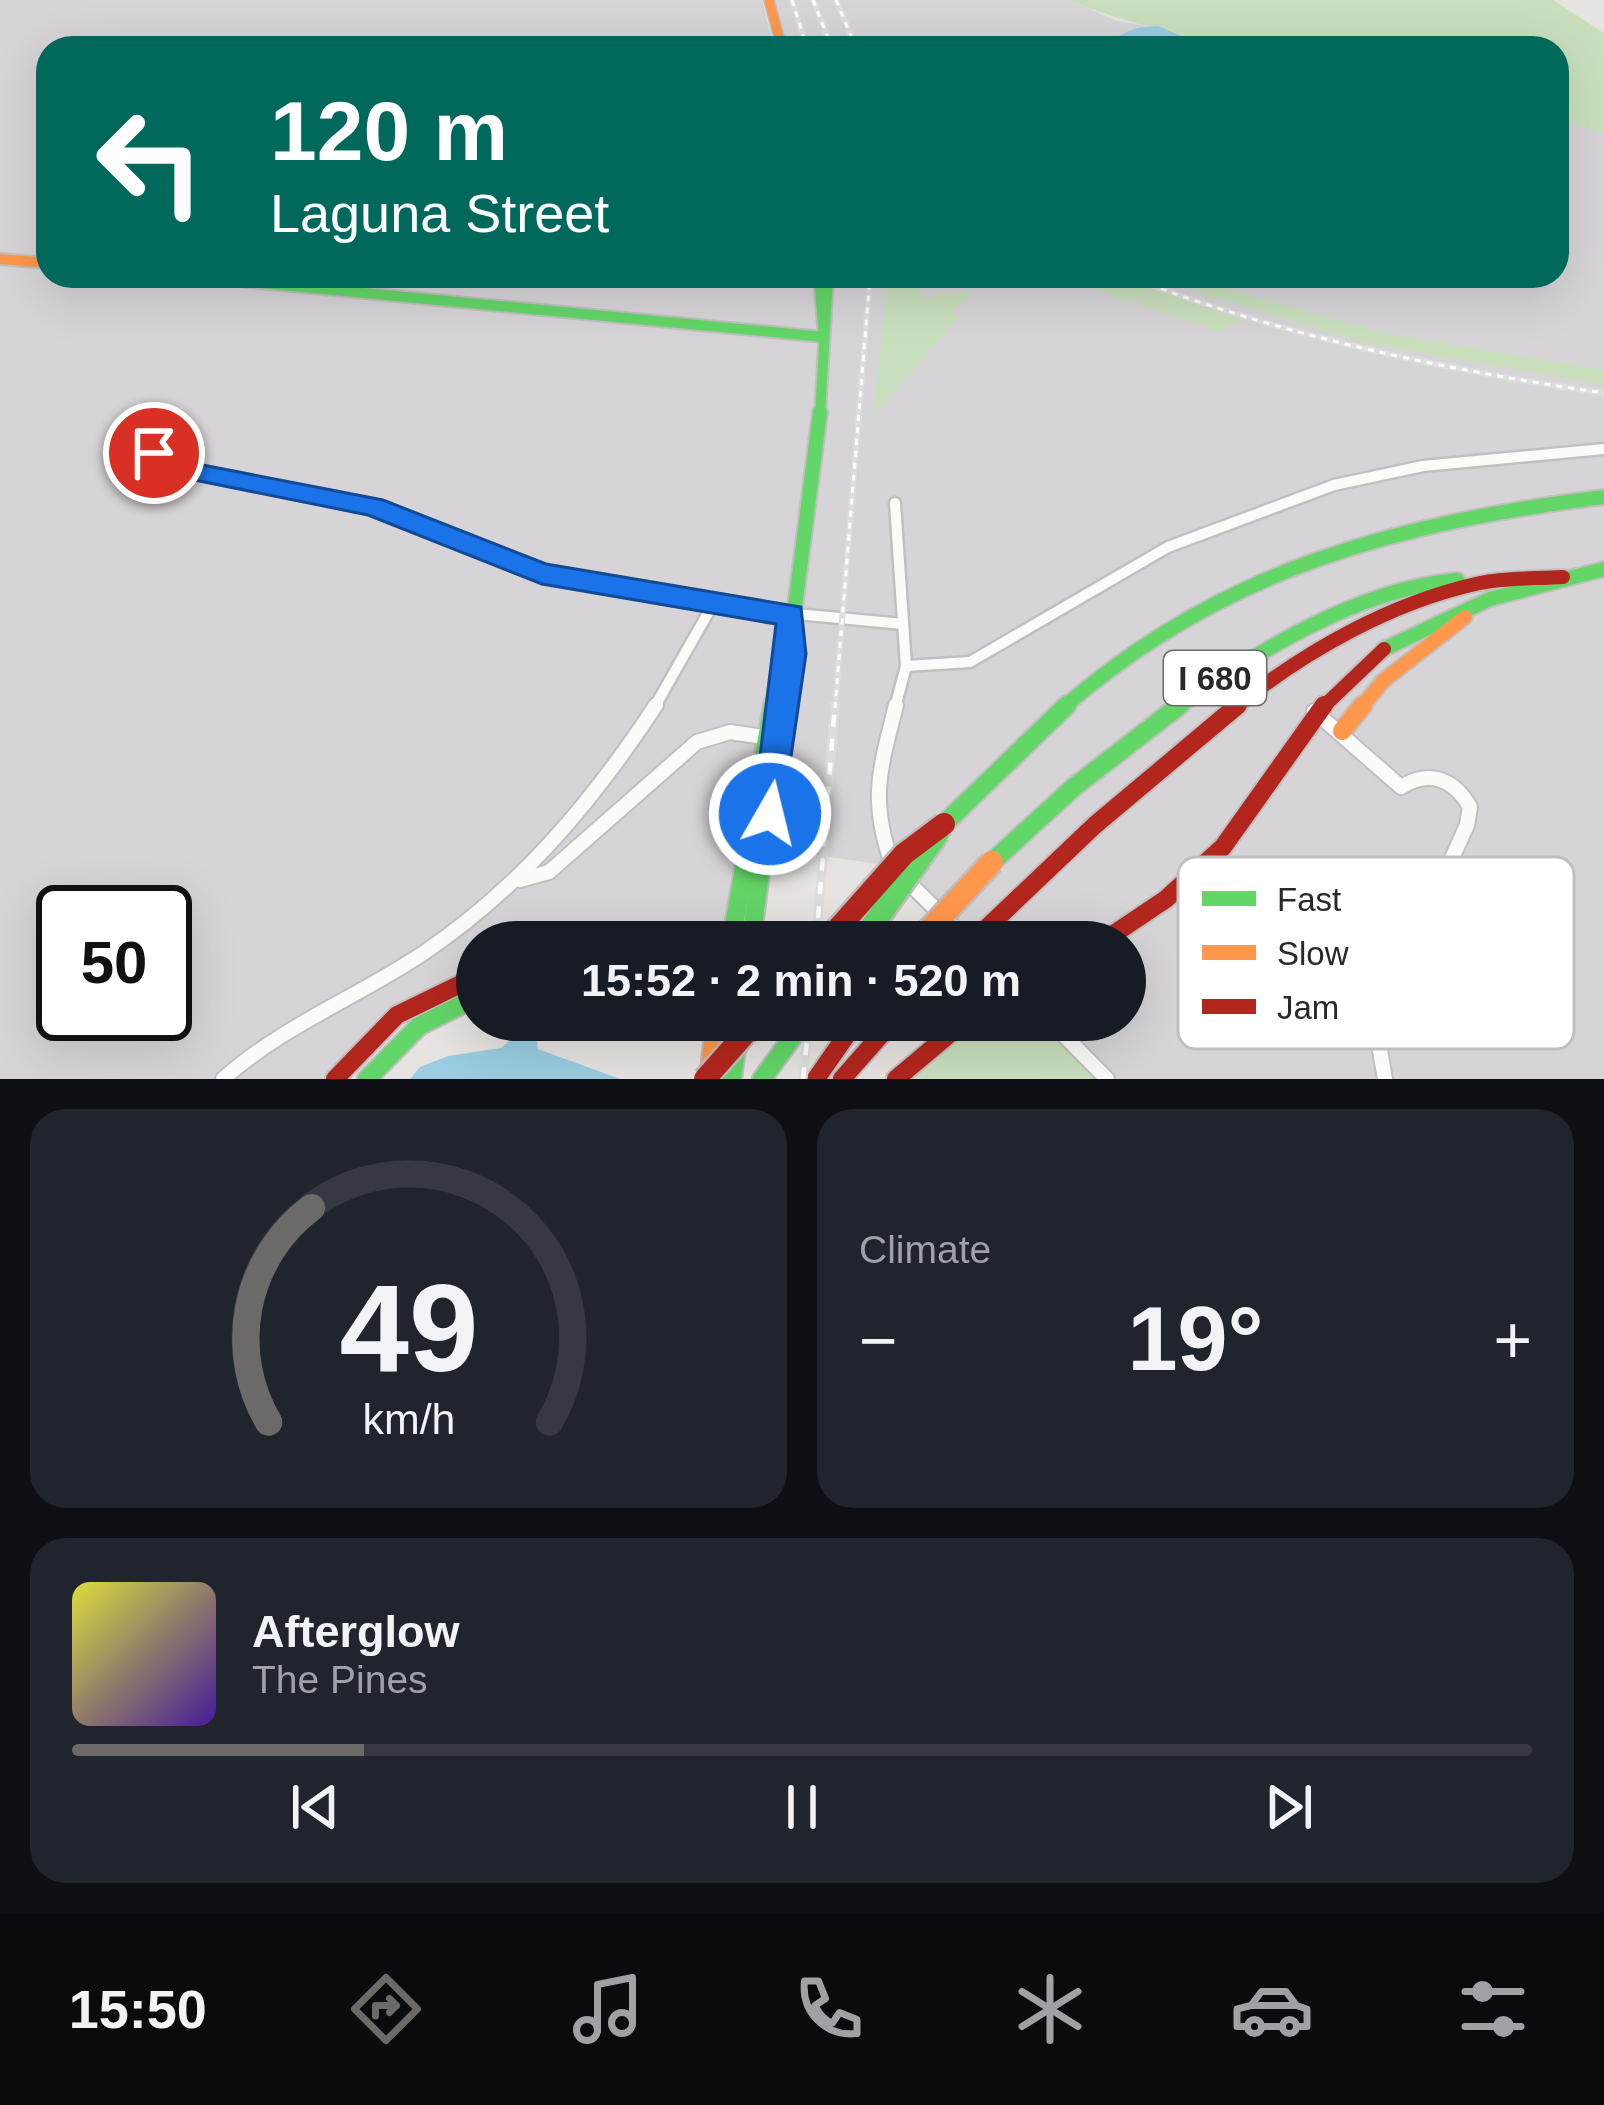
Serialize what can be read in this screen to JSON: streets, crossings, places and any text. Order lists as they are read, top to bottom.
{
  "streets": {
    "main road": ["I 680"]
  },
  "legend": ["Fast", "Slow", "Jam"],
  "page": {
    "turn": ["120 m", "Laguna Street"],
    "limit": "50",
    "trip": "15:52 · 2 min · 520 m",
    "tile": "Climate",
    "heat": ["−", "19°", "+"],
    "song": ["Afterglow", "The Pines"],
    "tabs": "15:50",
    "gauge": ["49", "km/h"]
  }
}
